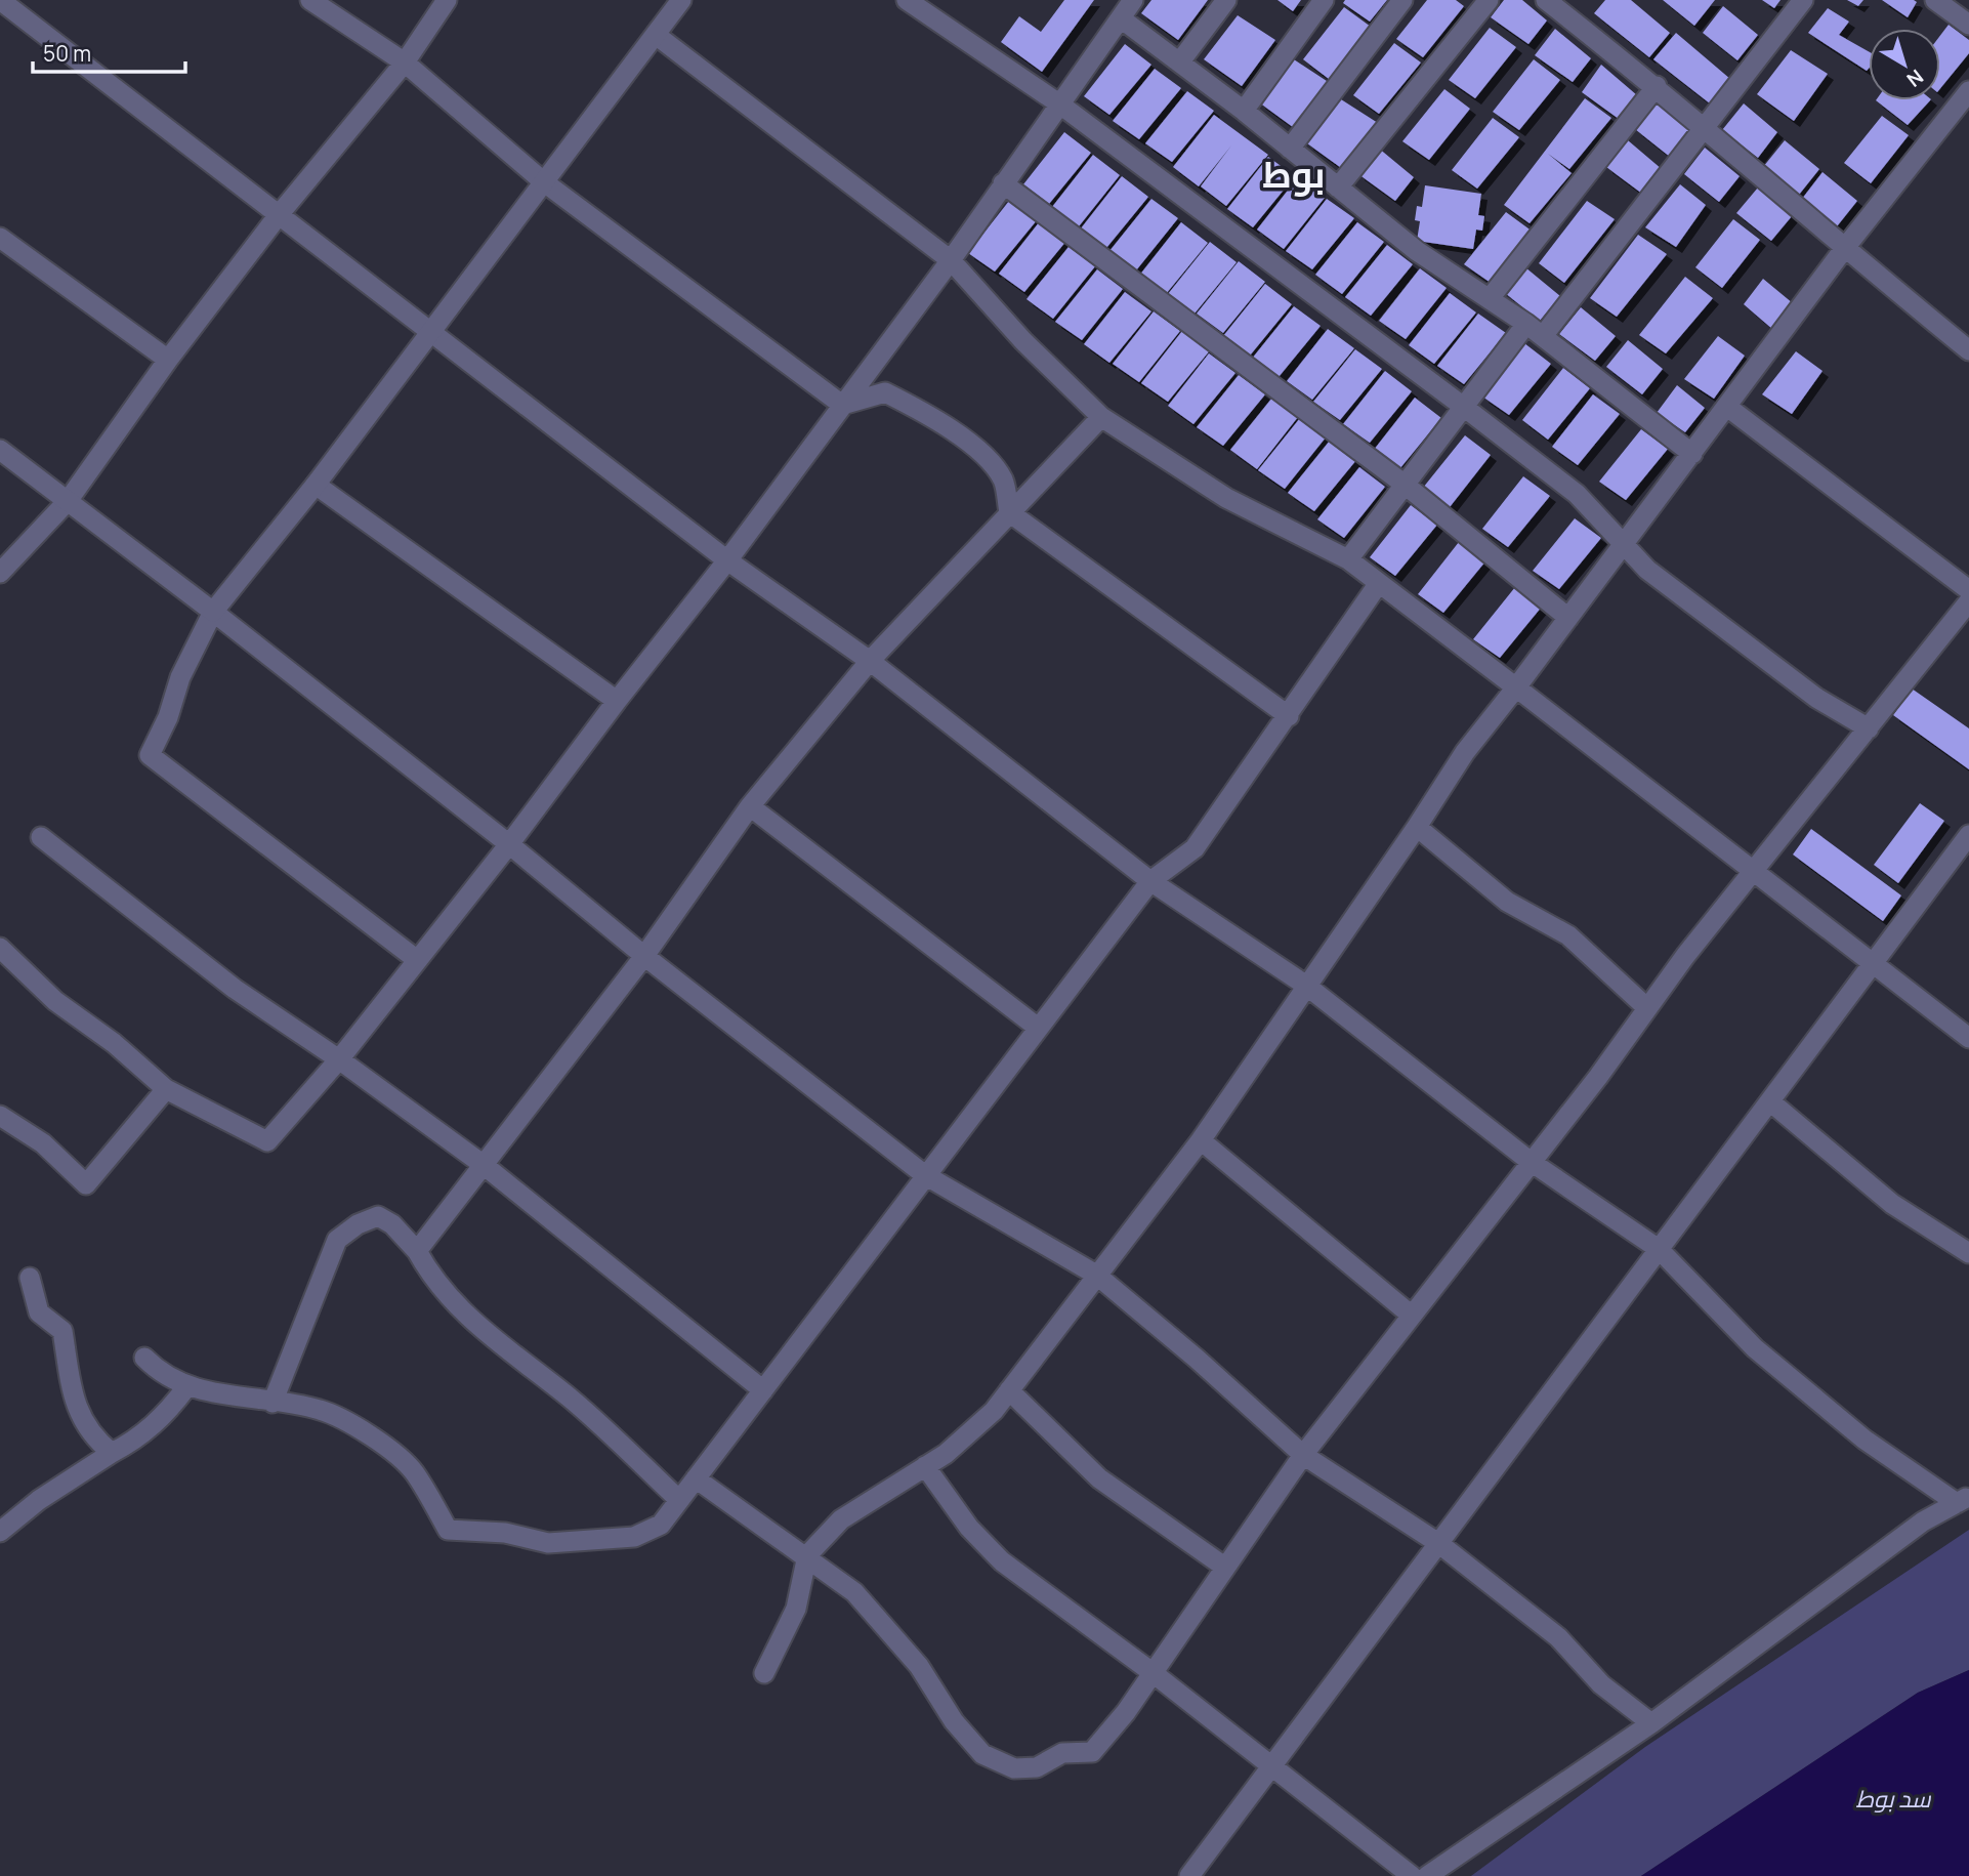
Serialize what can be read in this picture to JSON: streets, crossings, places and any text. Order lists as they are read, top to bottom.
{
  "districts": ["بوط"],
  "water": ["سد بوط"],
  "scale_bar": "50 m",
  "north": "bottom right"
}
